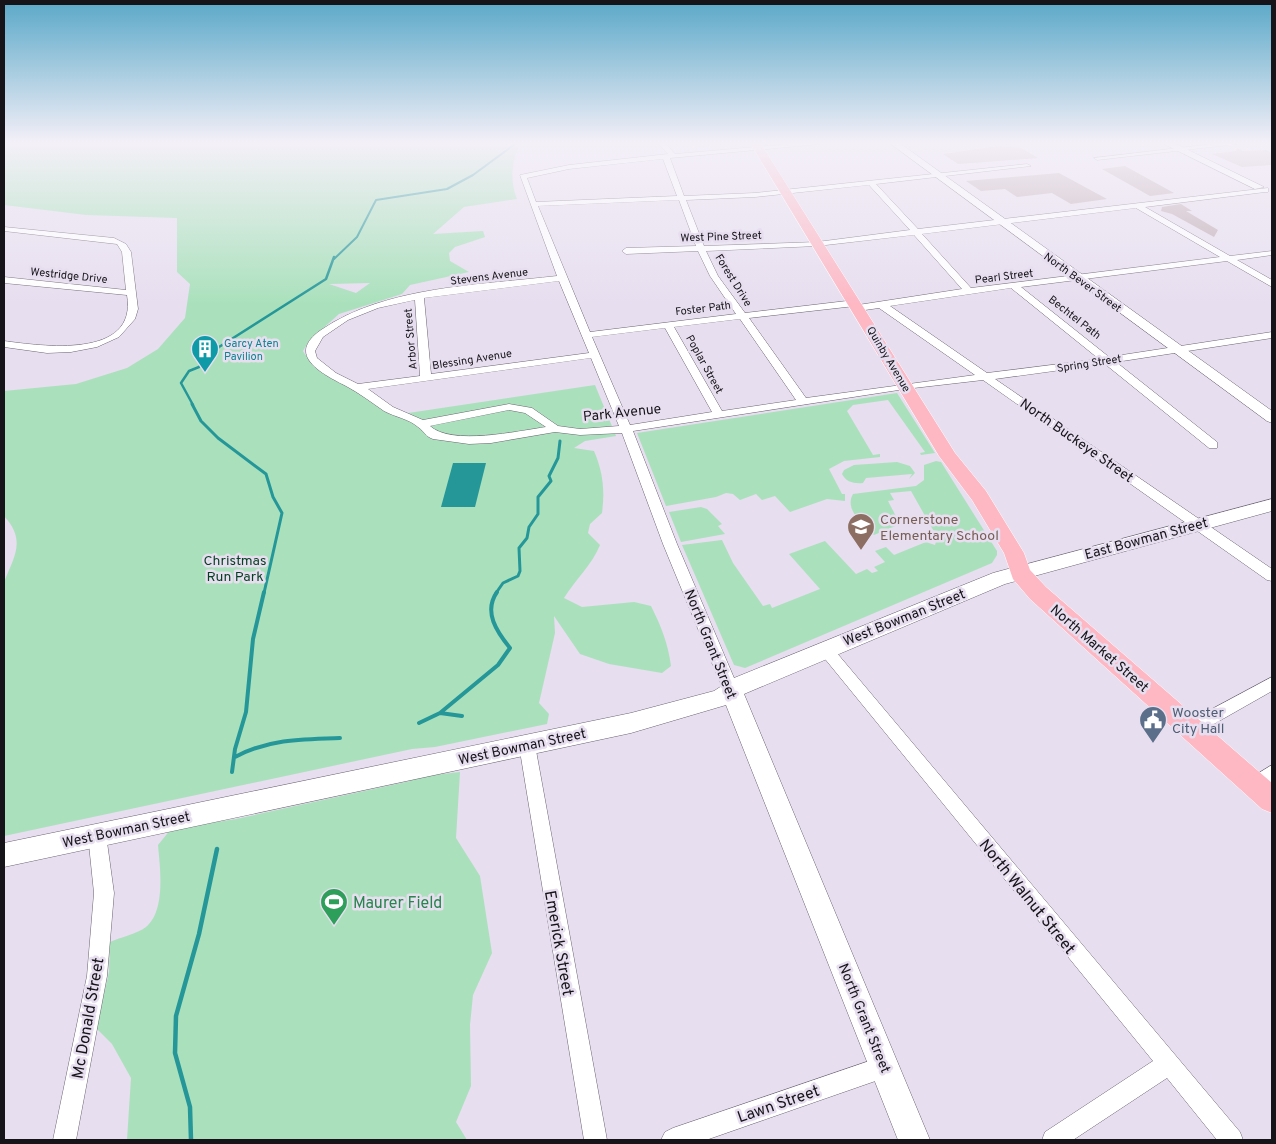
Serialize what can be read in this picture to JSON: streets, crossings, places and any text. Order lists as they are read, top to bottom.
{
  "streets": {
    "main road": ["Quinby Avenue", "North Market Street"],
    "street": [
      "West Pine Street",
      "Westridge Drive",
      "Stevens Avenue",
      "Pearl Street",
      "Forest Drive",
      "North Bever Street",
      "Foster Path",
      "Bechtel Path",
      "Arbor Street",
      "Blessing Avenue",
      "Spring Street",
      "Poplar Street",
      "Park Avenue",
      "North Buckeye Street",
      "East Bowman Street",
      "West Bowman Street",
      "North Grant Street",
      "North Walnut Street",
      "Emerick Street",
      "Mc Donald Street",
      "Lawn Street"
    ]
  },
  "crossings": [
    ["West Pine Street", "Forest Drive"],
    ["West Pine Street", "North Bever Street"],
    ["West Pine Street", "Quinby Avenue"],
    ["Stevens Avenue", "Arbor Street"],
    ["Stevens Avenue", "Blessing Avenue"],
    ["Stevens Avenue", "Park Avenue"],
    ["Stevens Avenue", "North Grant Street"],
    ["Pearl Street", "North Bever Street"],
    ["Pearl Street", "Foster Path"],
    ["Pearl Street", "Bechtel Path"],
    ["Pearl Street", "Quinby Avenue"],
    ["Pearl Street", "North Buckeye Street"],
    ["Forest Drive", "Foster Path"],
    ["Forest Drive", "Park Avenue"],
    ["North Bever Street", "Spring Street"],
    ["Foster Path", "Quinby Avenue"],
    ["Foster Path", "Poplar Street"],
    ["Foster Path", "North Grant Street"],
    ["Bechtel Path", "Spring Street"],
    ["Arbor Street", "Blessing Avenue"],
    ["Blessing Avenue", "Park Avenue"],
    ["Blessing Avenue", "North Grant Street"],
    ["Quinby Avenue", "Spring Street"],
    ["Quinby Avenue", "Park Avenue"],
    ["Quinby Avenue", "East Bowman Street"],
    ["Quinby Avenue", "West Bowman Street"],
    ["Quinby Avenue", "North Market Street"],
    ["Spring Street", "Park Avenue"],
    ["Spring Street", "North Buckeye Street"],
    ["Poplar Street", "Park Avenue"],
    ["Park Avenue", "North Grant Street"],
    ["North Buckeye Street", "East Bowman Street"],
    ["East Bowman Street", "West Bowman Street"],
    ["East Bowman Street", "North Market Street"],
    ["West Bowman Street", "North Grant Street"],
    ["West Bowman Street", "North Market Street"],
    ["West Bowman Street", "North Walnut Street"],
    ["West Bowman Street", "Emerick Street"],
    ["West Bowman Street", "Mc Donald Street"],
    ["North Grant Street", "Lawn Street"]
  ],
  "parks": ["Christmas Run Park"],
  "places": {
    "building": ["Garcy Aten Pavilion"],
    "school or university": ["Cornerstone Elementary School"],
    "public building": ["Wooster City Hall"],
    "sports": ["Maurer Field"]
  }
}
